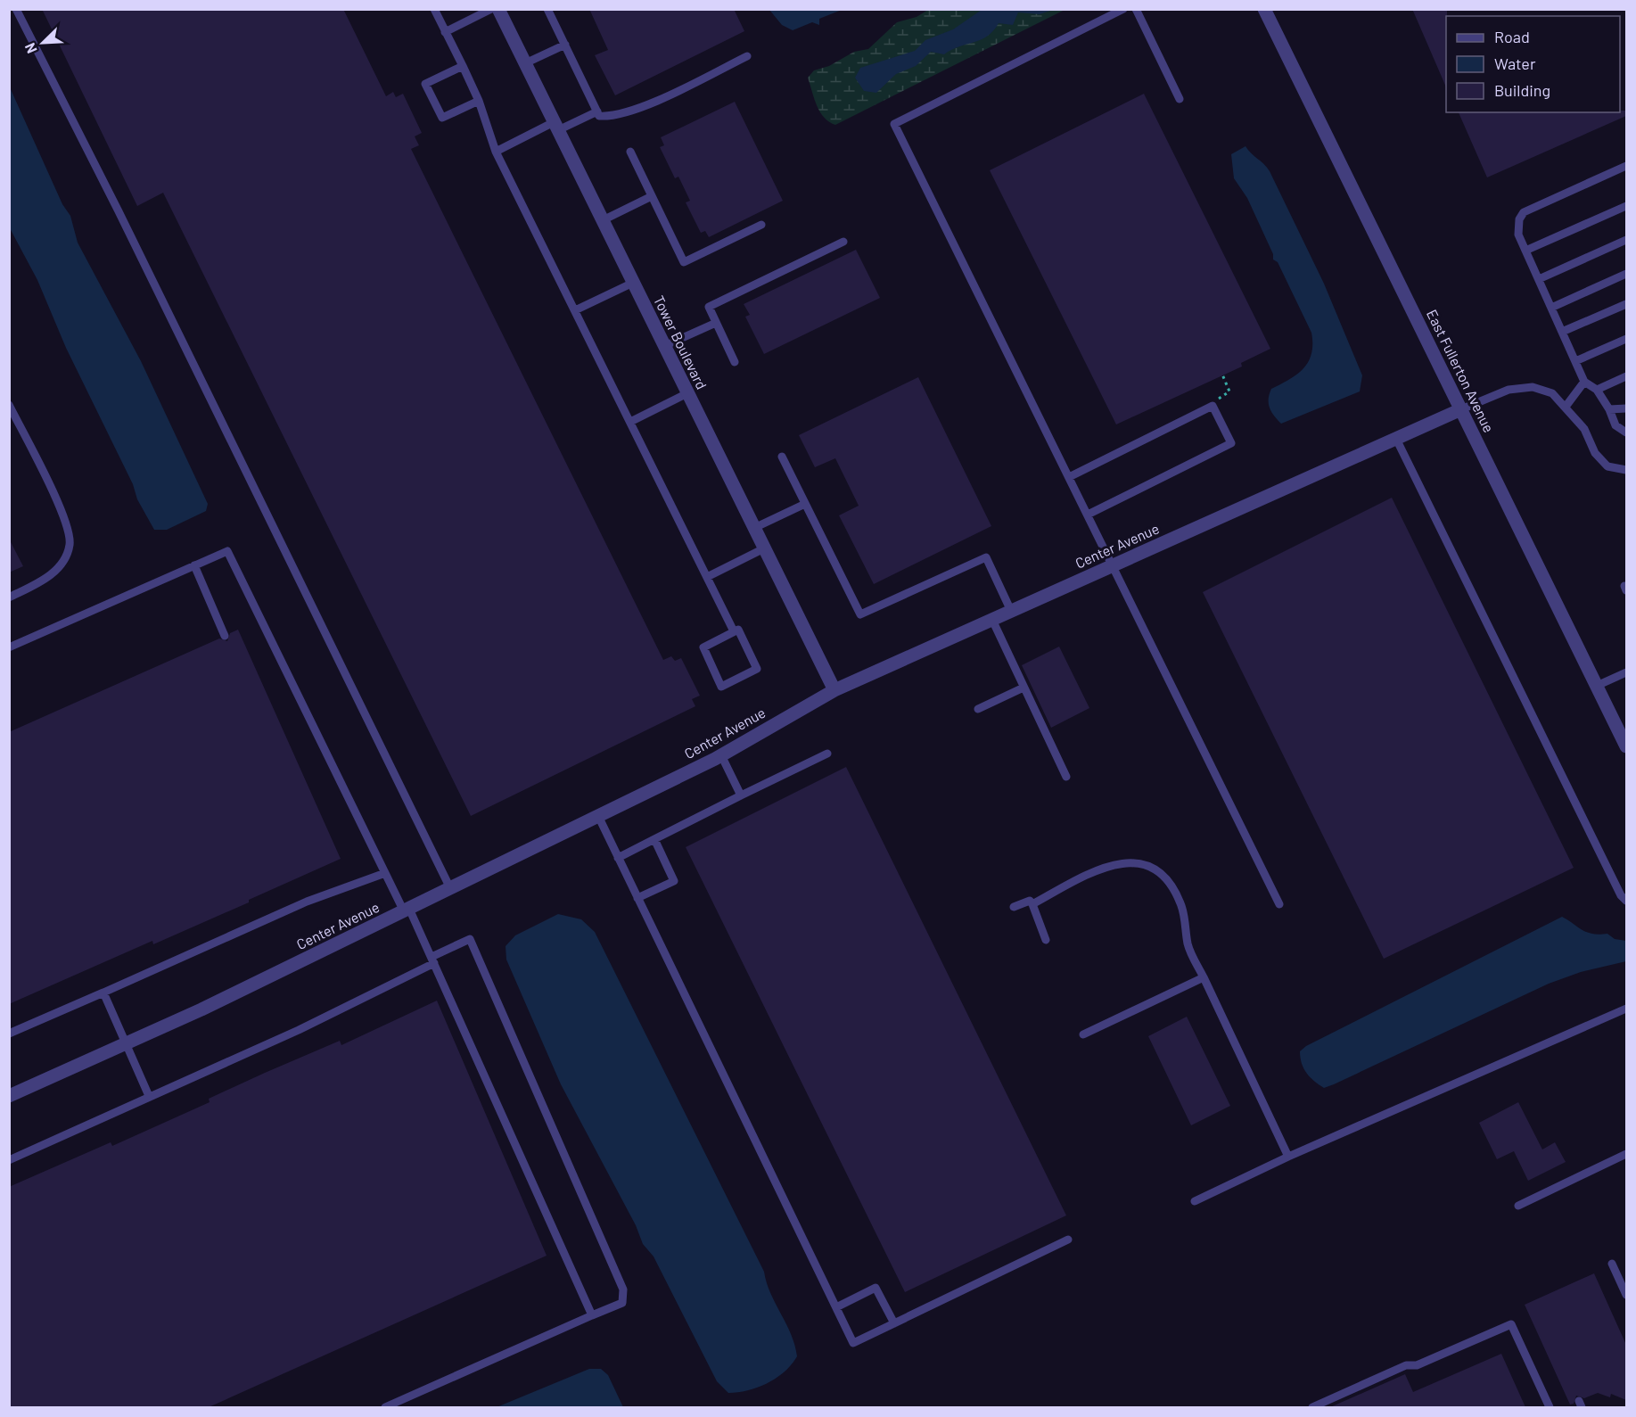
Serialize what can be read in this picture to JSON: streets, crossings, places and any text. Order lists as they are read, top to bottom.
{
  "streets": {
    "street": ["Tower Boulevard", "East Fullerton Avenue", "Center Avenue"]
  },
  "crossings": [
    ["Tower Boulevard", "Center Avenue"],
    ["East Fullerton Avenue", "Center Avenue"]
  ],
  "legend": ["Road", "Water", "Building"],
  "north": "bottom left"
}
